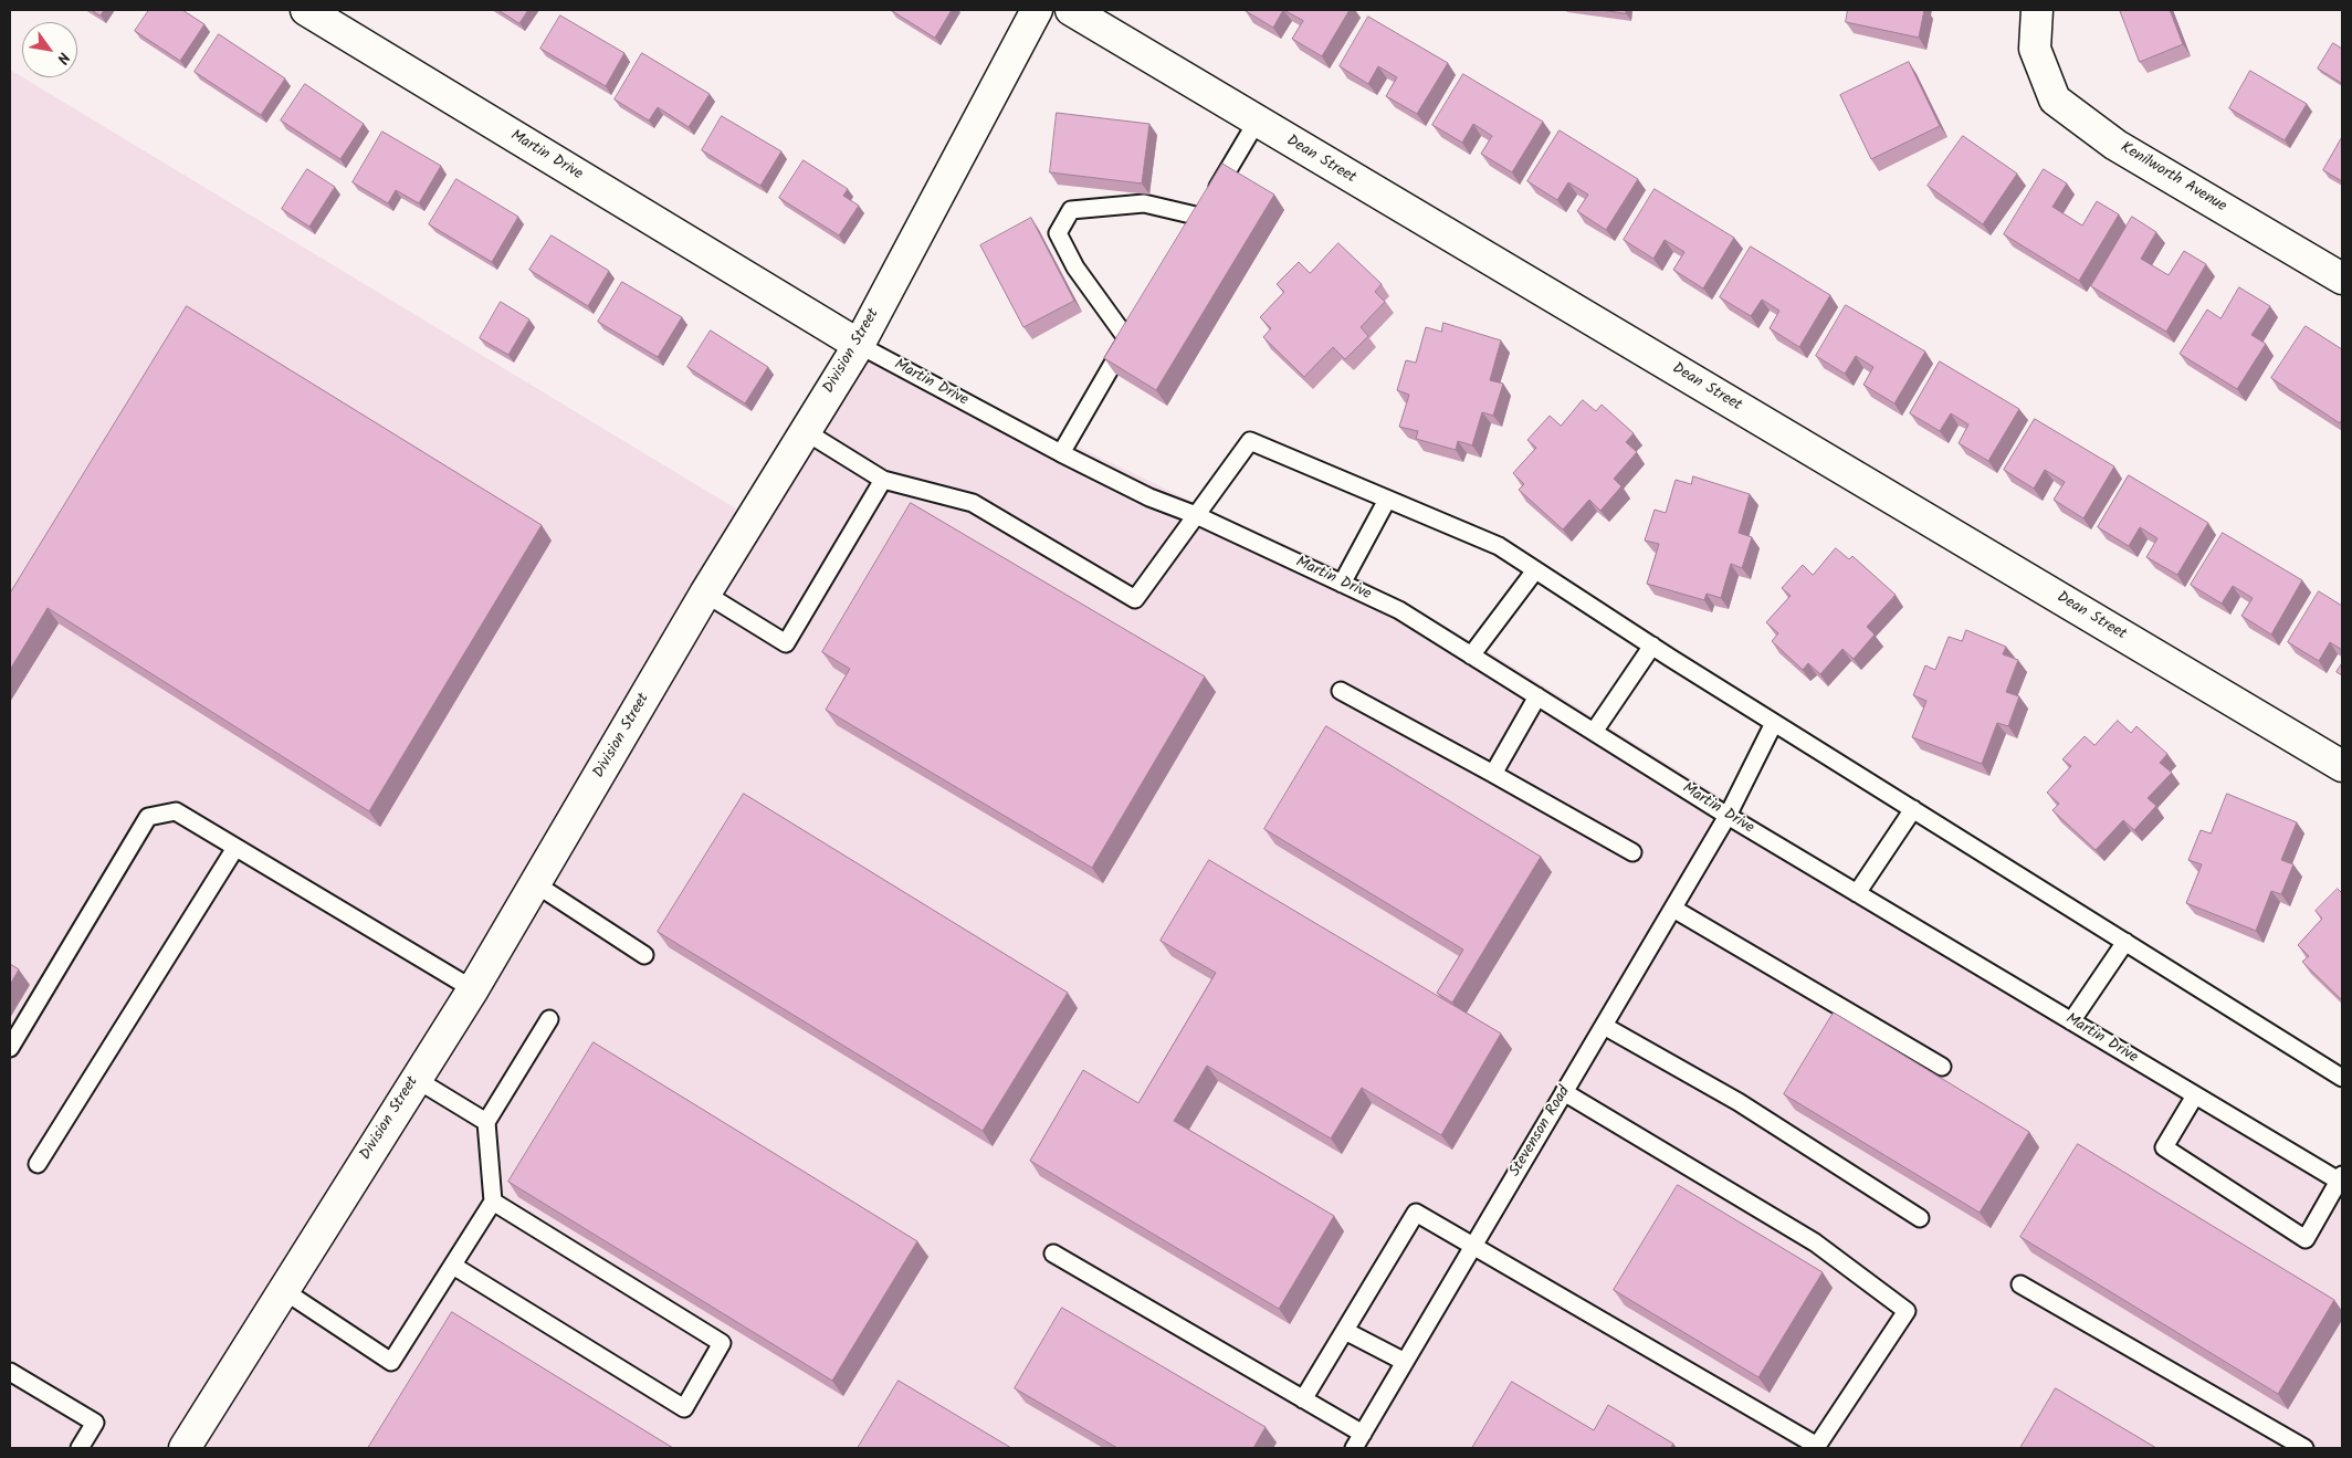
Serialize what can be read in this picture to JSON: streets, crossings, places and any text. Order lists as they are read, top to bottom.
{
  "streets": {
    "street": [
      "Martin Drive",
      "Dean Street",
      "Kenilworth Avenue",
      "Division Street"
    ],
    "lane": ["Stevenson Road"]
  },
  "crossings": [
    ["Martin Drive", "Division Street"],
    ["Martin Drive", "Stevenson Road"]
  ],
  "north": "bottom right"
}
